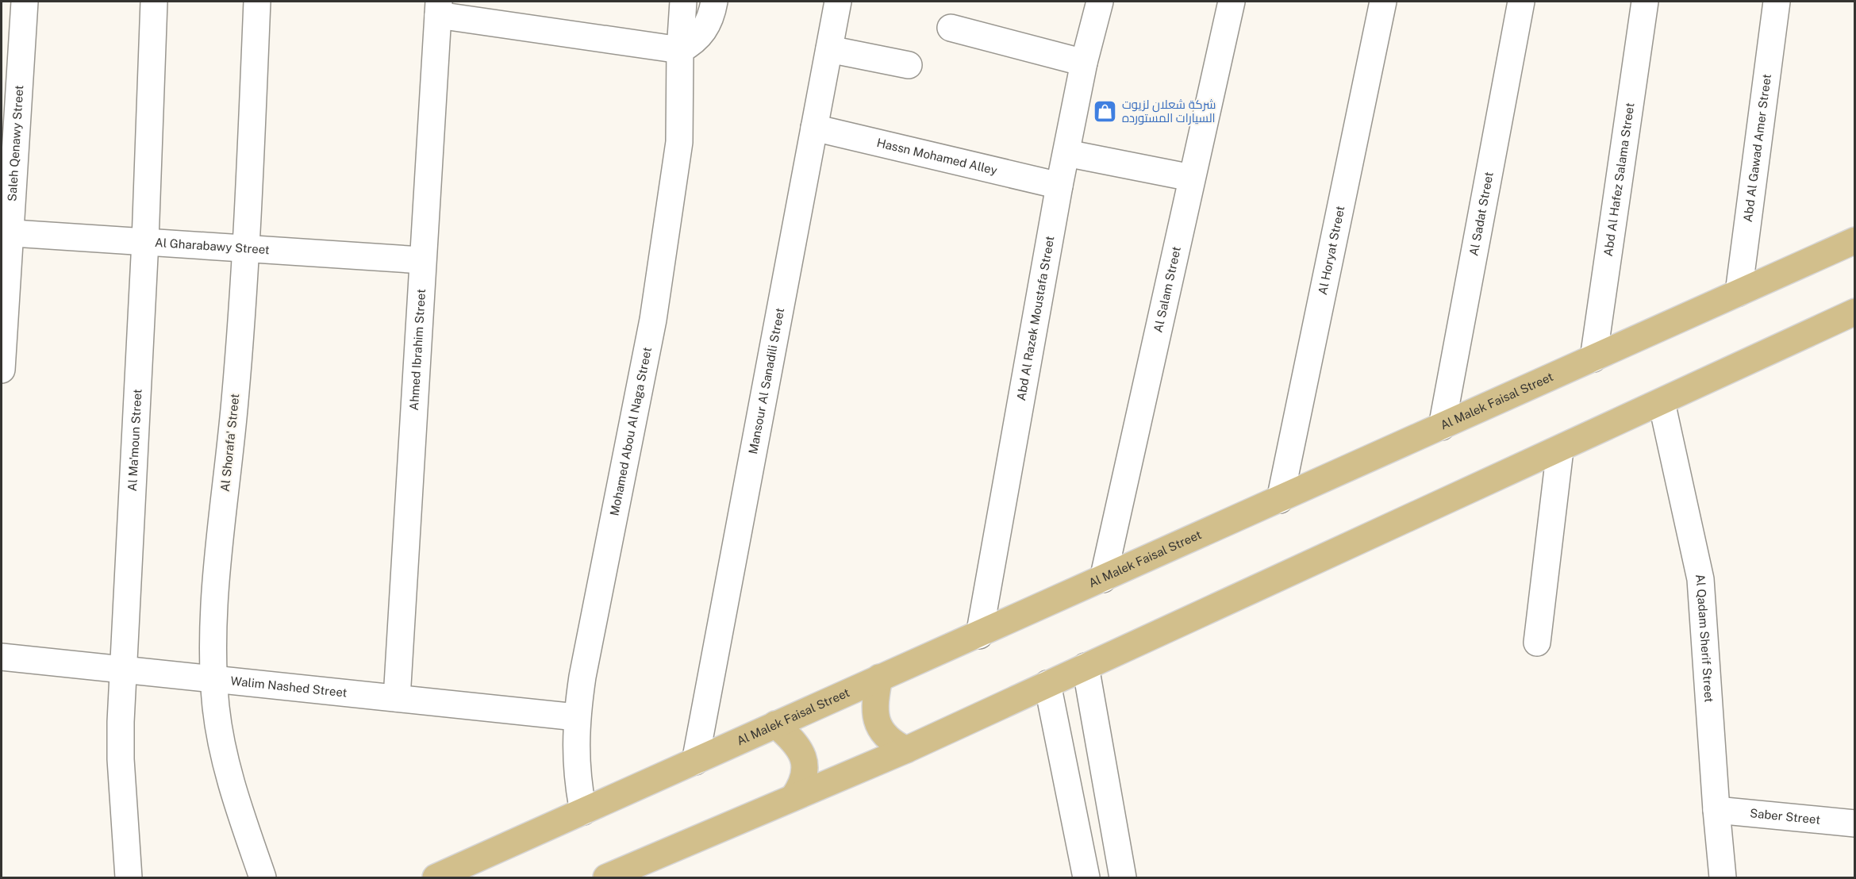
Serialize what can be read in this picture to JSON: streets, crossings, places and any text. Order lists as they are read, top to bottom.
{
  "streets": {
    "main road": ["Al Malek Faisal Street"],
    "street": [
      "Saleh Qenawy Street",
      "Abd Al Gawad Amer Street",
      "Hassn Mohamed Alley",
      "Abd Al Hafez Salama Street",
      "Al Sadat Street",
      "Al Gharabawy Street",
      "Al Horyat Street",
      "Al Salam Street",
      "Abd Al Razek Moustafa Street",
      "Ahmed Ibrahim Street",
      "Mansour Al Sanadili Street",
      "Mohamed Abou Al Naga Street",
      "Al Ma'moun Street",
      "Al Shorafa' Street",
      "Al Qadam Sherif Street",
      "Walim Nashed Street",
      "Saber Street"
    ]
  },
  "crossings": [
    ["Saleh Qenawy Street", "Al Gharabawy Street"],
    ["Abd Al Gawad Amer Street", "Al Malek Faisal Street"],
    ["Hassn Mohamed Alley", "Abd Al Razek Moustafa Street"],
    ["Hassn Mohamed Alley", "Mansour Al Sanadili Street"],
    ["Abd Al Hafez Salama Street", "Al Malek Faisal Street"],
    ["Al Sadat Street", "Al Malek Faisal Street"],
    ["Al Gharabawy Street", "Ahmed Ibrahim Street"],
    ["Al Gharabawy Street", "Al Ma'moun Street"],
    ["Al Gharabawy Street", "Al Shorafa' Street"],
    ["Al Horyat Street", "Al Malek Faisal Street"],
    ["Al Salam Street", "Al Malek Faisal Street"],
    ["Abd Al Razek Moustafa Street", "Al Malek Faisal Street"],
    ["Ahmed Ibrahim Street", "Walim Nashed Street"],
    ["Mansour Al Sanadili Street", "Al Malek Faisal Street"],
    ["Al Malek Faisal Street", "Mohamed Abou Al Naga Street"],
    ["Mohamed Abou Al Naga Street", "Walim Nashed Street"],
    ["Al Ma'moun Street", "Walim Nashed Street"],
    ["Al Shorafa' Street", "Walim Nashed Street"],
    ["Al Qadam Sherif Street", "Saber Street"]
  ],
  "places": {
    "shop": ["شركة شعلان لزيوت السيارات المستورده"]
  }
}
